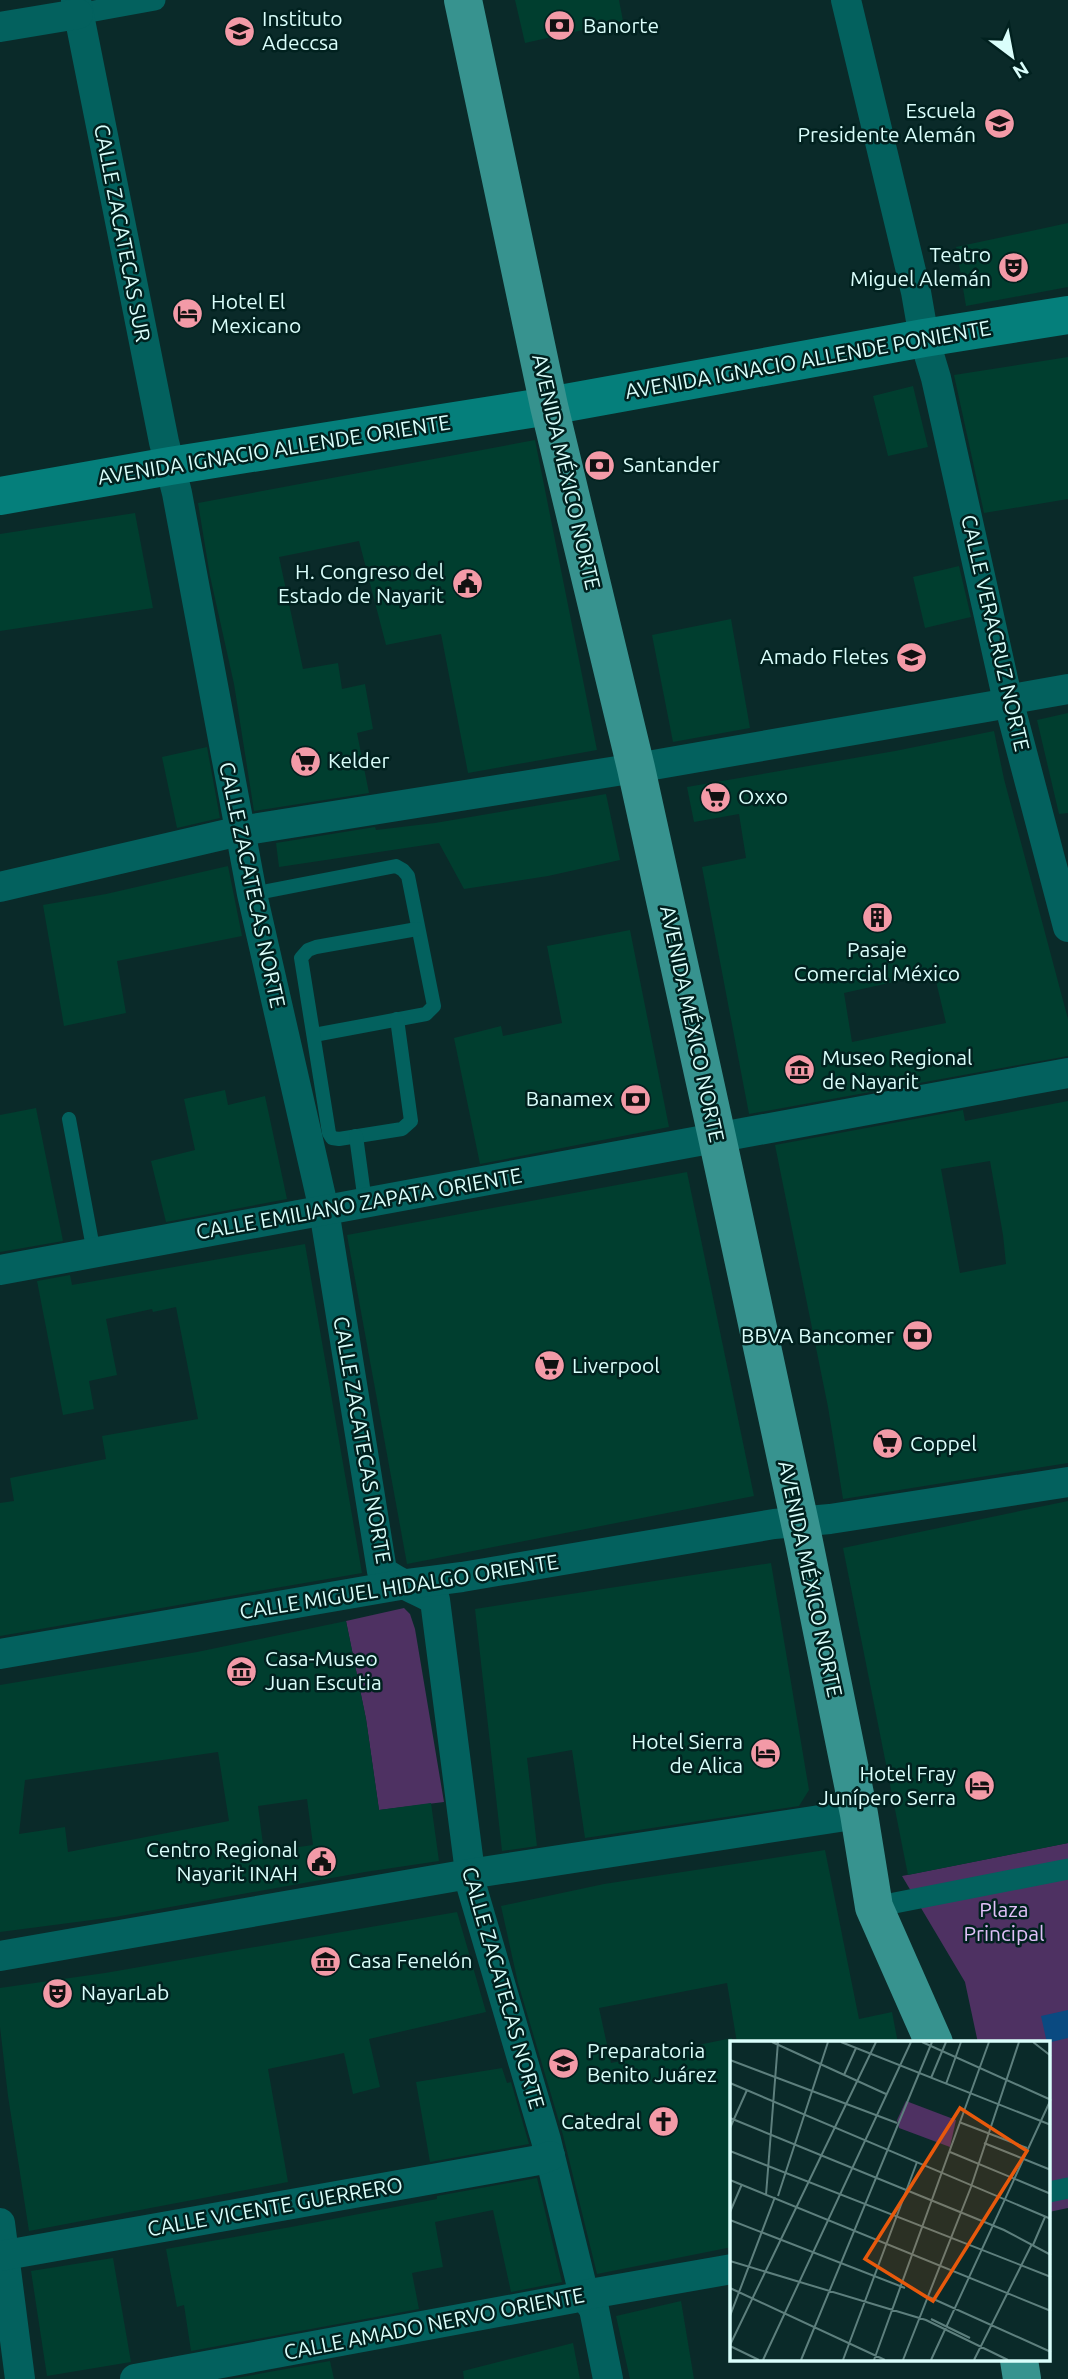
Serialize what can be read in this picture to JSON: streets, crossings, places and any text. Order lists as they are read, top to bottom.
{
  "streets": {
    "main road": ["AVENIDA IGNACIO ALLENDE PONIENTE", "AVENIDA IGNACIO ALLENDE ORIENTE", "AVENIDA MÉXICO NORTE"],
    "street": [
      "CALLE ZACATECAS SUR",
      "CALLE VERACRUZ NORTE",
      "CALLE ZACATECAS NORTE",
      "CALLE EMILIANO ZAPATA ORIENTE",
      "CALLE MIGUEL HIDALGO ORIENTE",
      "CALLE VICENTE GUERRERO",
      "CALLE AMADO NERVO ORIENTE"
    ]
  },
  "crossings": [
    ["CALLE ZACATECAS SUR", "AVENIDA IGNACIO ALLENDE ORIENTE"],
    ["CALLE ZACATECAS SUR", "CALLE ZACATECAS NORTE"],
    ["AVENIDA IGNACIO ALLENDE PONIENTE", "AVENIDA IGNACIO ALLENDE ORIENTE"],
    ["AVENIDA IGNACIO ALLENDE PONIENTE", "AVENIDA MÉXICO NORTE"],
    ["AVENIDA IGNACIO ALLENDE PONIENTE", "CALLE VERACRUZ NORTE"],
    ["AVENIDA IGNACIO ALLENDE ORIENTE", "AVENIDA MÉXICO NORTE"],
    ["AVENIDA IGNACIO ALLENDE ORIENTE", "CALLE ZACATECAS NORTE"],
    ["AVENIDA MÉXICO NORTE", "CALLE EMILIANO ZAPATA ORIENTE"],
    ["AVENIDA MÉXICO NORTE", "CALLE MIGUEL HIDALGO ORIENTE"],
    ["CALLE ZACATECAS NORTE", "CALLE EMILIANO ZAPATA ORIENTE"],
    ["CALLE ZACATECAS NORTE", "CALLE MIGUEL HIDALGO ORIENTE"],
    ["CALLE ZACATECAS NORTE", "CALLE VICENTE GUERRERO"],
    ["CALLE ZACATECAS NORTE", "CALLE AMADO NERVO ORIENTE"]
  ],
  "parks": ["Plaza Principal"],
  "places": {
    "bank": [
      "Banorte",
      "Santander",
      "Banamex",
      "BBVA Bancomer"
    ],
    "school or university": [
      "Instituto Adeccsa",
      "Escuela Presidente Alemán",
      "Amado Fletes",
      "Preparatoria Benito Juárez"
    ],
    "theatre": ["Teatro Miguel Alemán", "NayarLab"],
    "hotel": ["Hotel El Mexicano", "Hotel Sierra de Alica", "Hotel Fray Junípero Serra"],
    "public building": ["H. Congreso del Estado de Nayarit", "Centro Regional Nayarit INAH"],
    "supermarket": [
      "Kelder",
      "Oxxo",
      "Liverpool",
      "Coppel"
    ],
    "building": ["Pasaje Comercial México"],
    "museum": ["Museo Regional de Nayarit", "Casa-Museo Juan Escutia", "Casa Fenelón"],
    "church": ["Catedral"]
  },
  "north": "bottom right"
}
